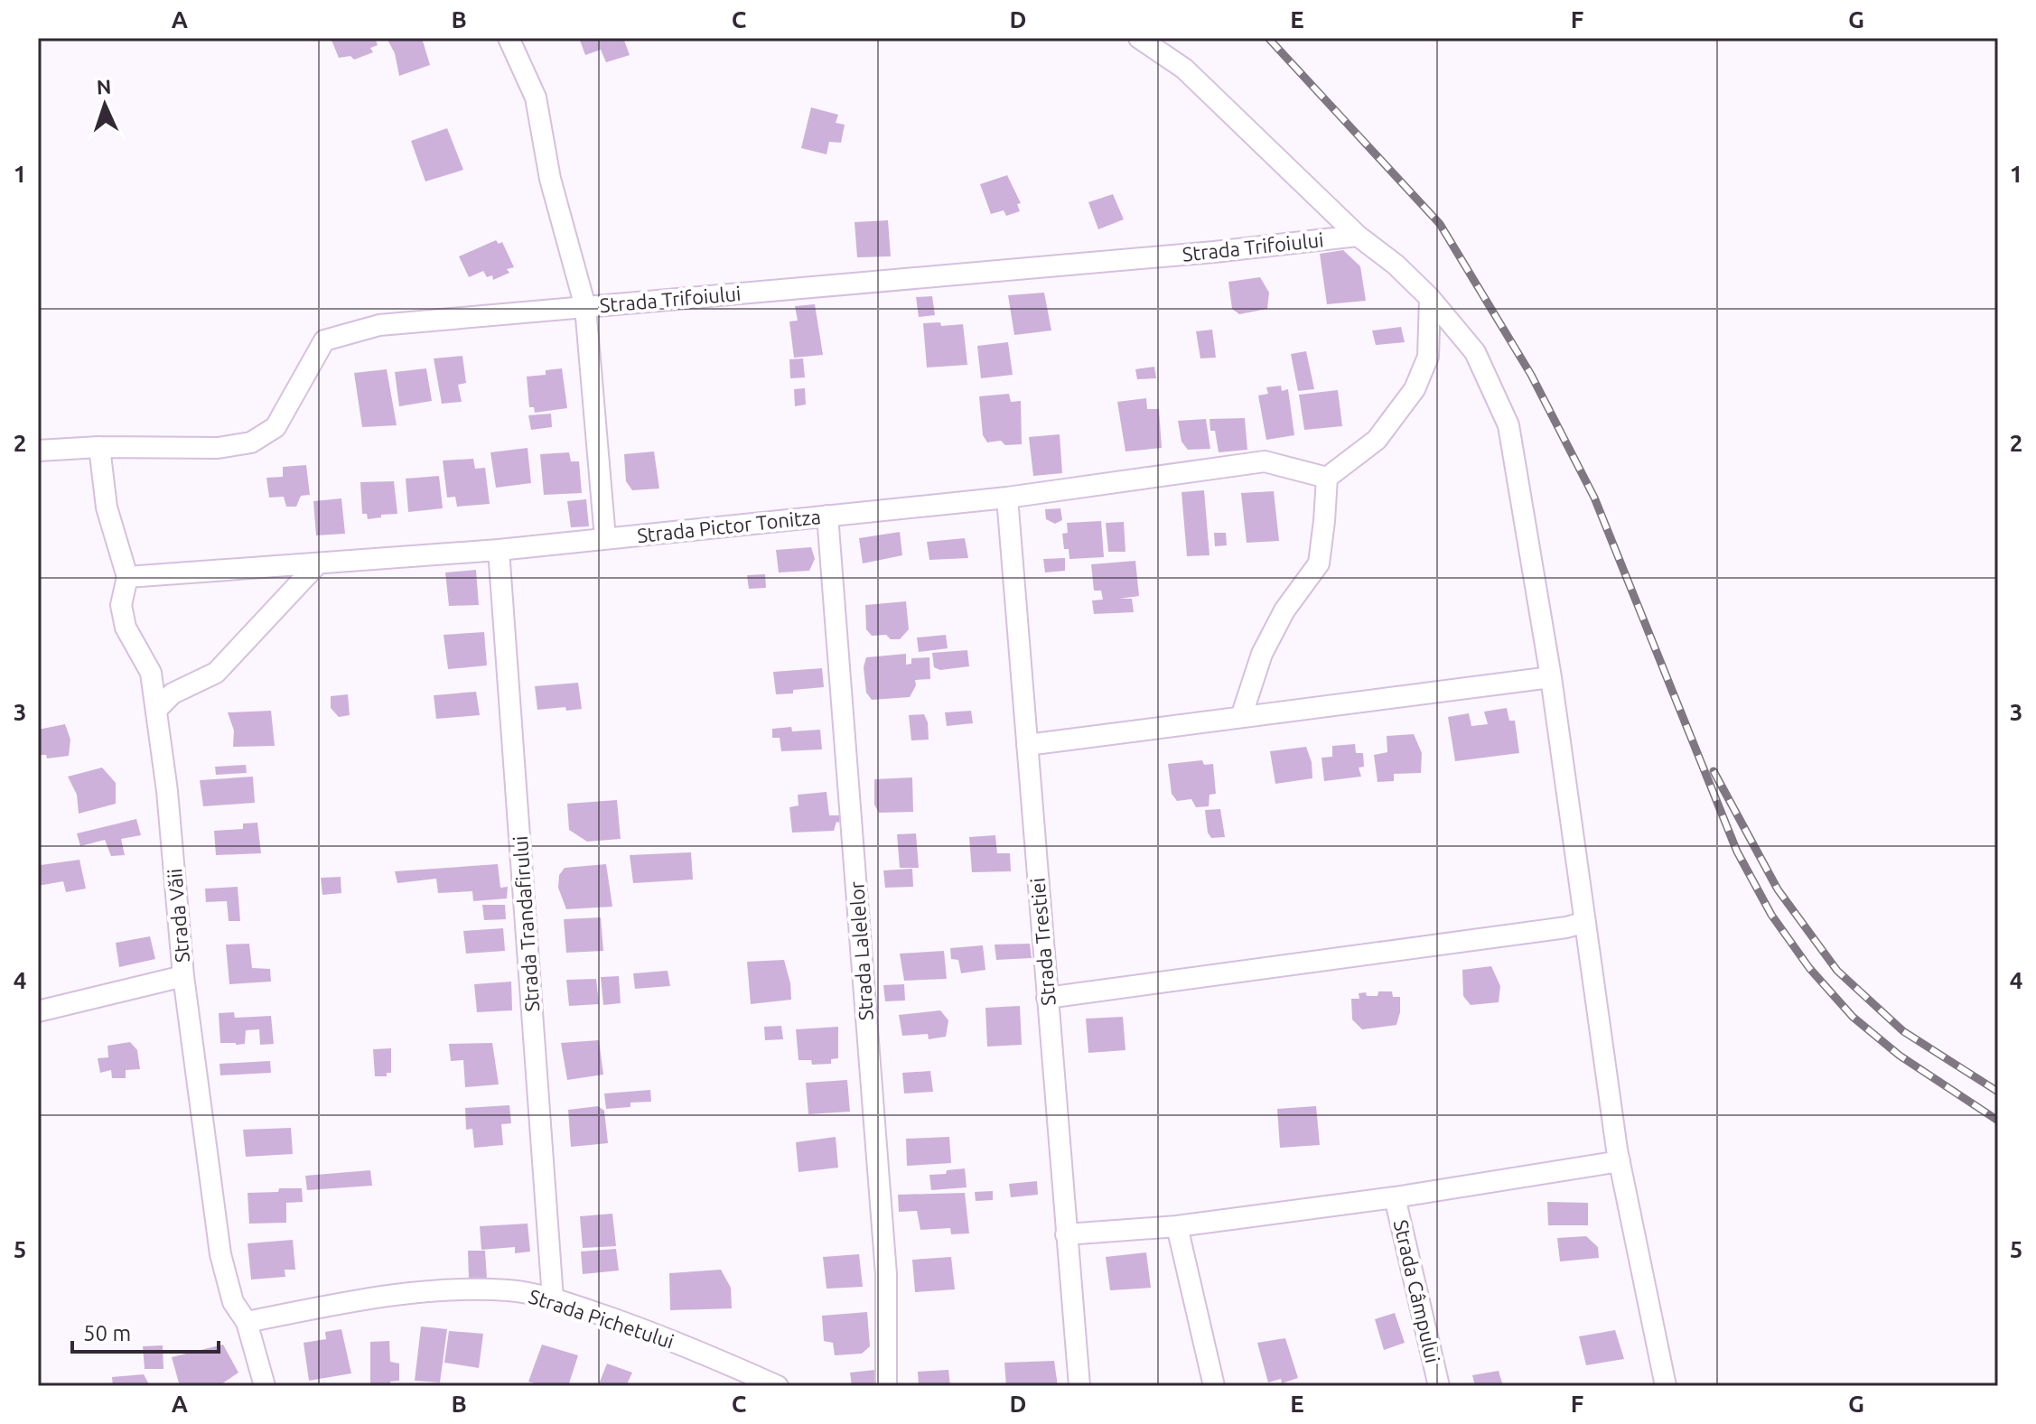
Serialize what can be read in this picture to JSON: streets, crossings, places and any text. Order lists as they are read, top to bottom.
{
  "streets": {
    "street": [
      "Strada Trifoiului",
      "Strada Pictor Tonitza",
      "Strada Văii",
      "Strada Trandafirului",
      "Strada Trestiei",
      "Strada Lalelelor",
      "Strada Câmpului",
      "Strada Pichetului"
    ]
  },
  "crossings": [
    ["Strada Trifoiului", "Strada Văii"],
    ["Strada Pictor Tonitza", "Strada Văii"],
    ["Strada Pictor Tonitza", "Strada Trandafirului"],
    ["Strada Pictor Tonitza", "Strada Trestiei"],
    ["Strada Pictor Tonitza", "Strada Lalelelor"],
    ["Strada Văii", "Strada Pichetului"],
    ["Strada Trandafirului", "Strada Pichetului"]
  ],
  "scale_bar": "50 m",
  "north": "top",
  "grid": {
    "columns": [
      "A",
      "B",
      "C",
      "D",
      "E",
      "F",
      "G"
    ],
    "rows": [
      "1",
      "2",
      "3",
      "4",
      "5"
    ]
  }
}
